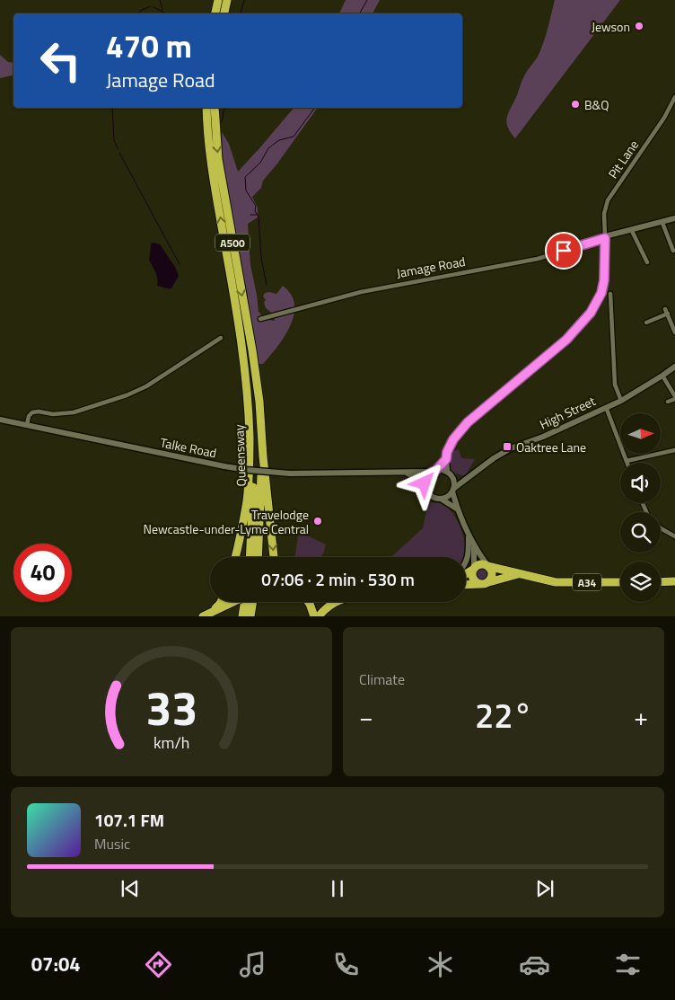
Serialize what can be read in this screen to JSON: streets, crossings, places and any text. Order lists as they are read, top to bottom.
{
  "streets": {
    "highway": ["A500", "Queensway", "A34"],
    "street": [
      "Pit Lane",
      "Jamage Road",
      "High Street",
      "Talke Road"
    ]
  },
  "crossings": [
    ["Pit Lane", "Jamage Road"],
    ["A500", "Queensway"],
    ["High Street", "Talke Road"]
  ],
  "places": {
    "other": ["Jewson", "B&Q", "Travelodge Newcastle-under-Lyme Central"],
    "transit": ["Oaktree Lane"]
  },
  "north": "right",
  "page": {
    "turn": ["470 m", "Jamage Road"],
    "limit": "40",
    "trip": "07:06 · 2 min · 530 m",
    "tile": "Climate",
    "heat": ["−", "22°", "+"],
    "song": ["107.1 FM", "Music"],
    "tabs": "07:04",
    "gauge": ["33", "km/h"]
  }
}
